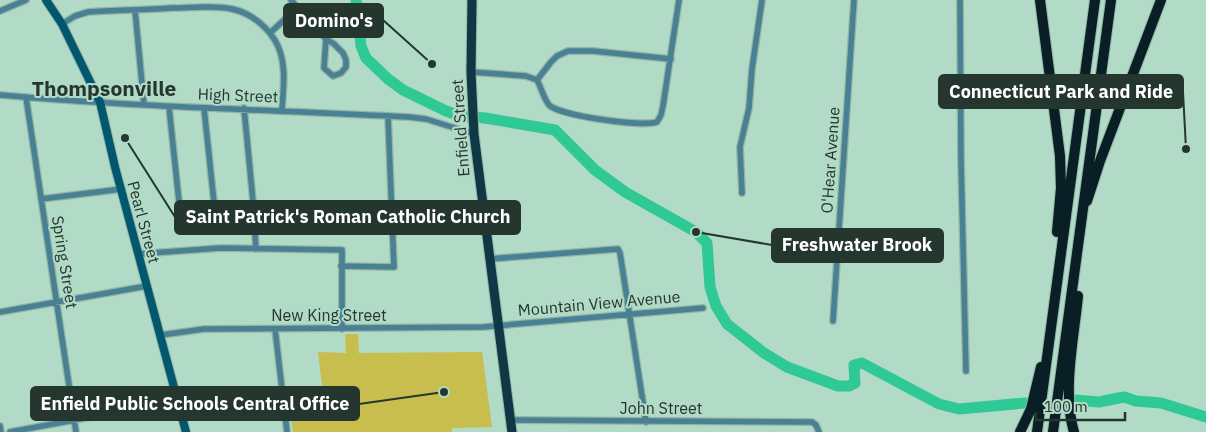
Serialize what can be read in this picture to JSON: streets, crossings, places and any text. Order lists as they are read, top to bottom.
{
  "streets": {
    "main road": ["Enfield Street"],
    "street": [
      "High Street",
      "O'Hear Avenue",
      "Pearl Street",
      "Spring Street",
      "Mountain View Avenue",
      "New King Street",
      "John Street"
    ]
  },
  "crossings": [
    ["High Street", "Enfield Street"],
    ["High Street", "Pearl Street"],
    ["High Street", "Spring Street"],
    ["Enfield Street", "Mountain View Avenue"],
    ["Enfield Street", "New King Street"],
    ["Enfield Street", "John Street"],
    ["Pearl Street", "New King Street"],
    ["Mountain View Avenue", "New King Street"]
  ],
  "districts": ["Thompsonville"],
  "places": [
    "Domino's",
    "Saint Patrick's Roman Catholic Church",
    "Connecticut Park and Ride",
    "Freshwater Brook",
    "Enfield Public Schools Central Office"
  ],
  "scale_bar": "100 m"
}
